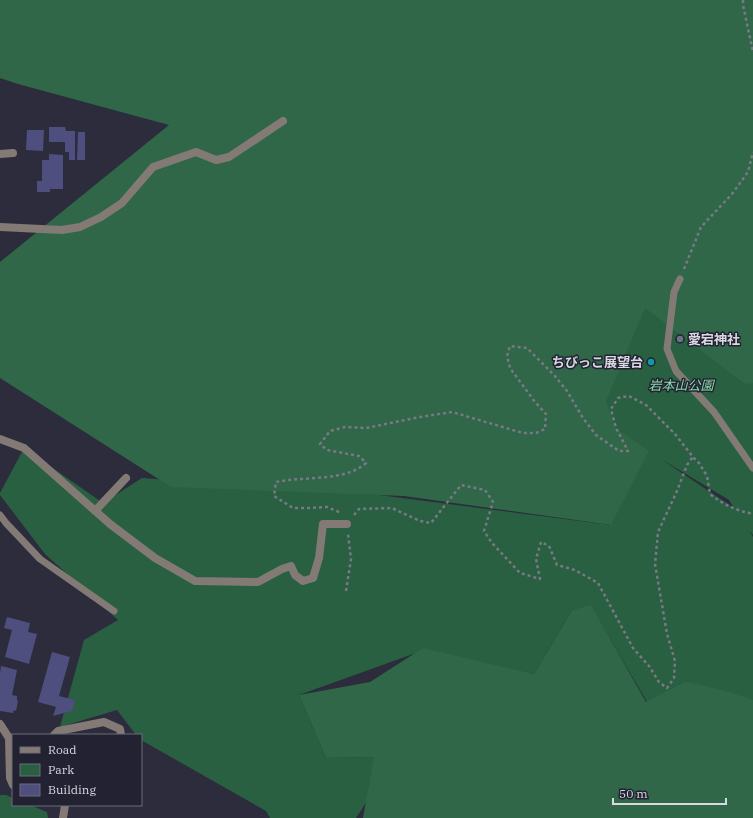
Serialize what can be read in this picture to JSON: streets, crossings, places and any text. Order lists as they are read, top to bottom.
{
  "parks": ["岩本山公園"],
  "places": ["愛宕神社", "ちびっこ展望台"],
  "legend": ["Road", "Park", "Building"],
  "scale_bar": "50 m"
}
